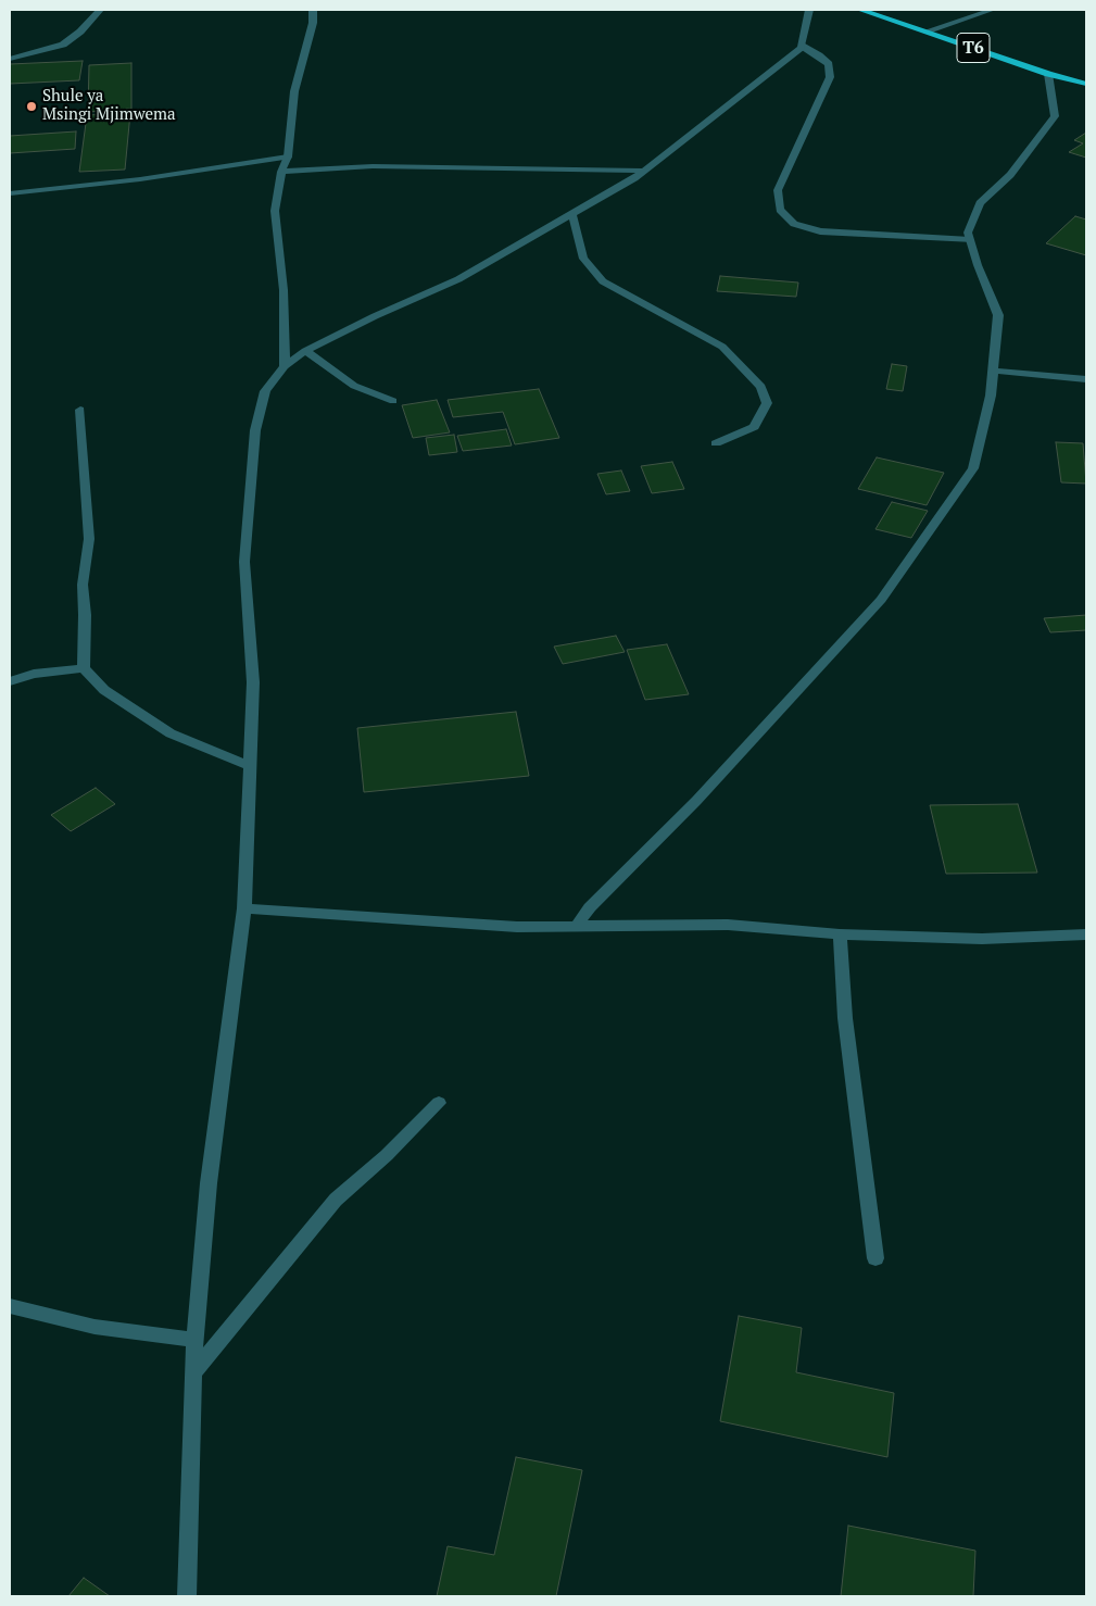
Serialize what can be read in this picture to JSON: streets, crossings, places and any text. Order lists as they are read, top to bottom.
{
  "streets": {
    "highway": ["T6"]
  },
  "places": ["Shule ya Msingi Mjimwema"]
}
